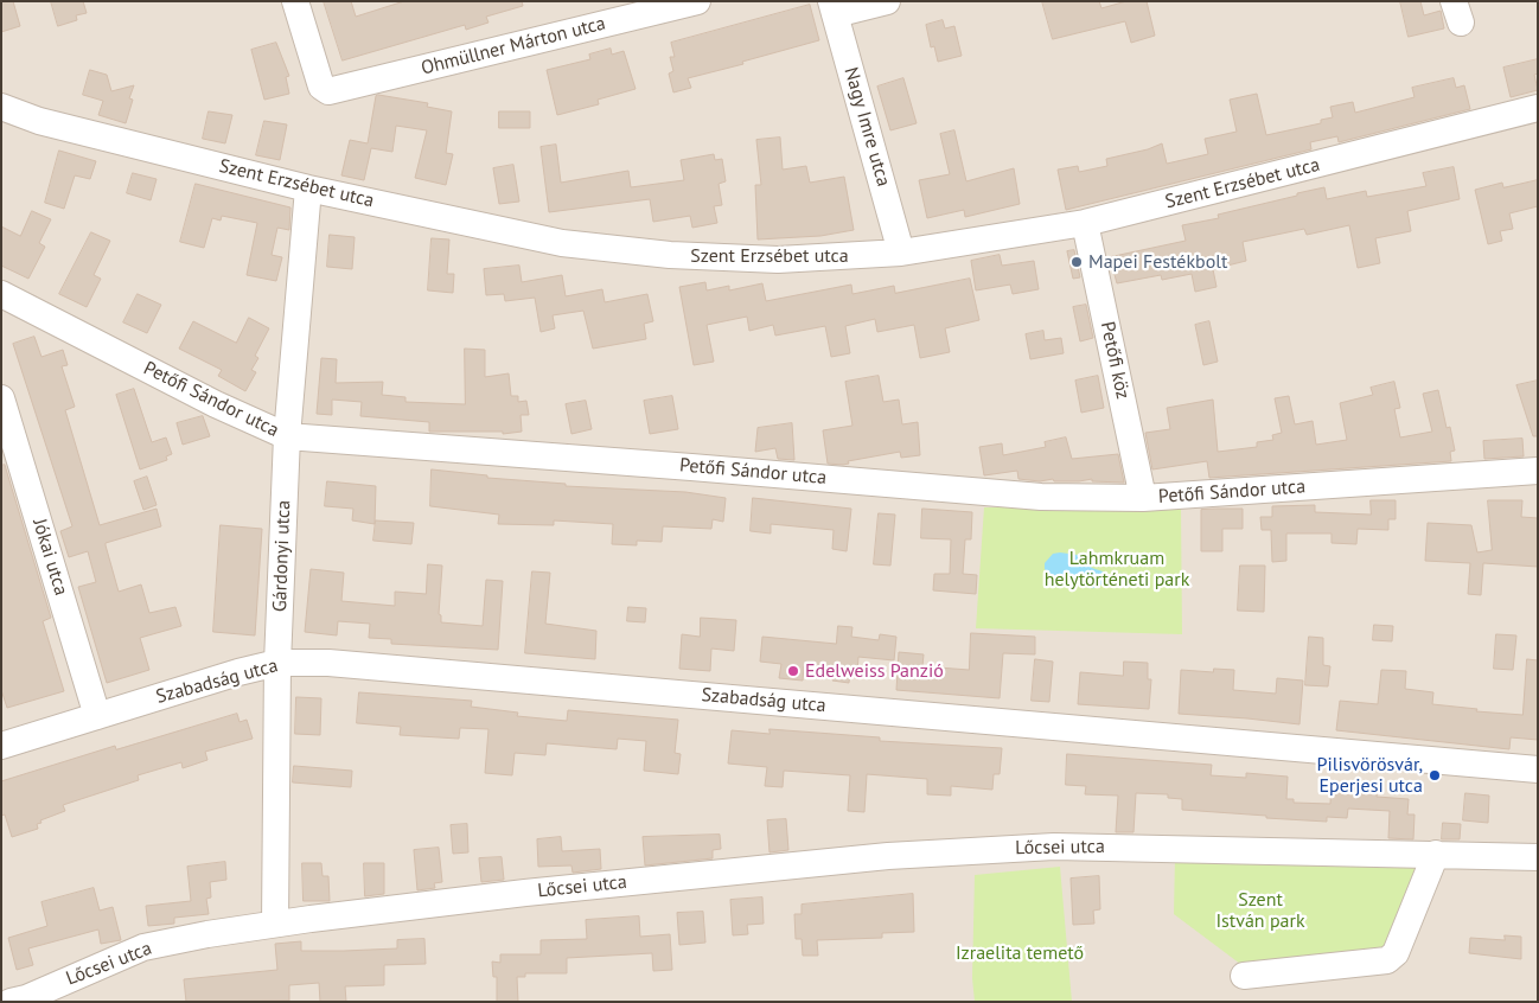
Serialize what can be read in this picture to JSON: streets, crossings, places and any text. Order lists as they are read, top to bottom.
{
  "streets": {
    "street": [
      "Ohmüllner Márton utca",
      "Nagy Imre utca",
      "Szent Erzsébet utca",
      "Petőfi köz",
      "Petőfi Sándor utca",
      "Gárdonyi utca",
      "Jókai utca",
      "Szabadság utca",
      "Lőcsei utca"
    ]
  },
  "crossings": [
    ["Nagy Imre utca", "Szent Erzsébet utca"],
    ["Szent Erzsébet utca", "Petőfi köz"],
    ["Szent Erzsébet utca", "Gárdonyi utca"],
    ["Petőfi köz", "Petőfi Sándor utca"],
    ["Petőfi Sándor utca", "Gárdonyi utca"],
    ["Gárdonyi utca", "Szabadság utca"],
    ["Gárdonyi utca", "Lőcsei utca"],
    ["Jókai utca", "Szabadság utca"]
  ],
  "parks": ["Lahmkruam helytörténeti park", "Szent István park", "Izraelita temető"],
  "places": ["Mapei Festékbolt", "Edelweiss Panzió", "Pilisvörösvár, Eperjesi utca"]
}
